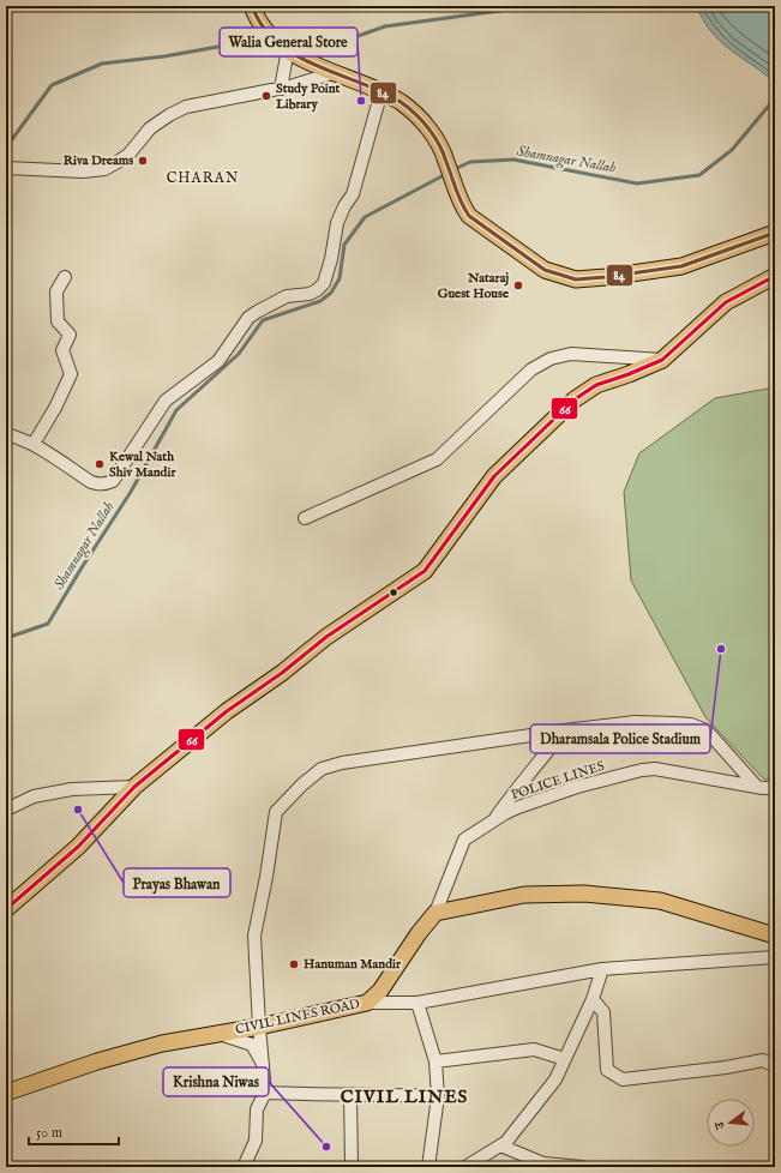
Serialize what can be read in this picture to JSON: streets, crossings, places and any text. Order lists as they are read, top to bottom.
{
  "streets": {
    "main road": ["CIVIL LINES ROAD"],
    "street": ["POLICE LINES"]
  },
  "crossings": [
    ["POLICE LINES", "CIVIL LINES ROAD"]
  ],
  "districts": ["CHARAN", "CIVIL LINES"],
  "water": ["Shamnagar Nallah"],
  "places": [
    "Study Point Library",
    "Walia General Store",
    "Riva Dreams",
    "Nataraj Guest House",
    "Kewal Nath Shiv Mandir",
    "Dharamsala Police Stadium",
    "Prayas Bhawan",
    "Hanuman Mandir",
    "Krishna Niwas"
  ],
  "lines": ["transit line 84", "transit line 66"],
  "scale_bar": "50 m",
  "north": "left"
}
